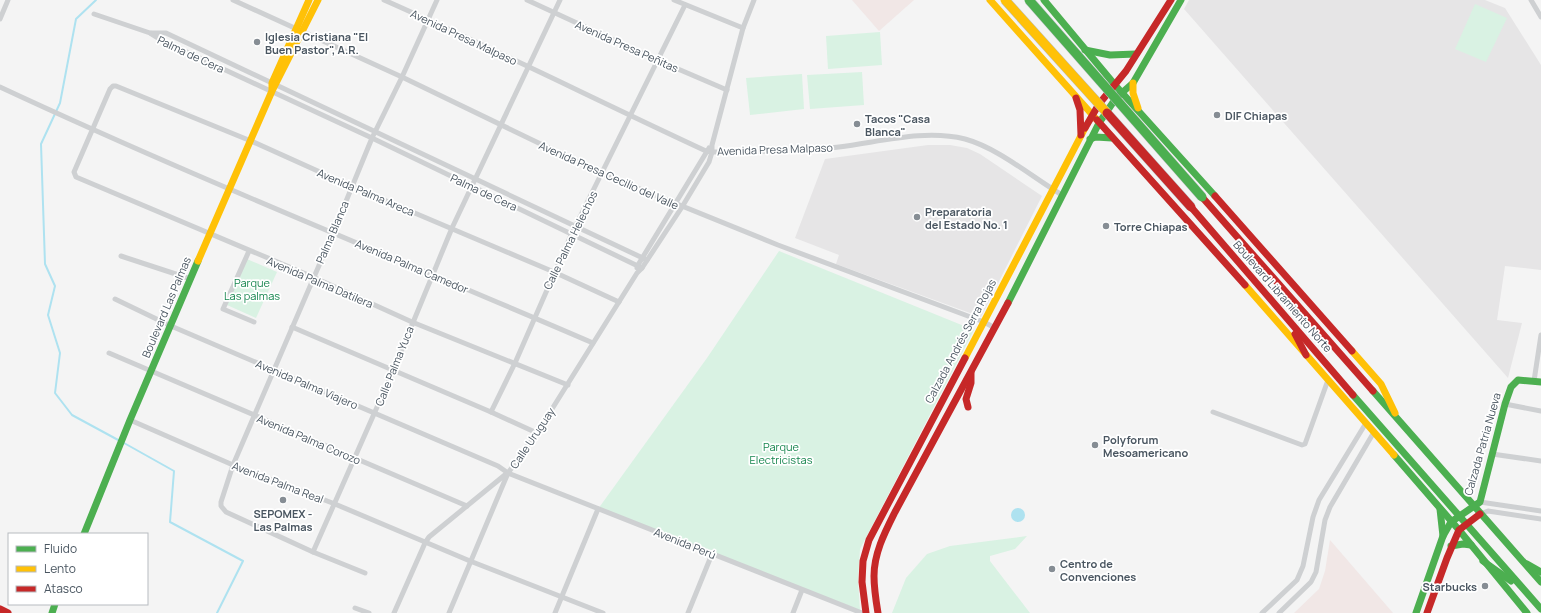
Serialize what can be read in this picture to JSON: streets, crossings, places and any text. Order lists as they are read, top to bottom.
{
  "streets": {
    "main road": [
      "Boulevard Libramiento Norte",
      "Boulevard Las Palmas",
      "Calzada Andrés Serra Rojas",
      "Calzada Patria Nueva"
    ],
    "street": [
      "Avenida Presa Malpaso",
      "Avenida Presa Peñitas",
      "Palma de Cera",
      "Avenida Presa Cecilio del Valle",
      "Avenida Palma Areca",
      "Palma Blanca",
      "Calle Palma Helechos",
      "Avenida Palma Camedor",
      "Avenida Palma Datilera",
      "Calle Palma Yuca",
      "Avenida Palma Viajero",
      "Calle Uruguay",
      "Avenida Palma Corozo",
      "Avenida Palma Real",
      "Avenida Perú"
    ]
  },
  "crossings": [
    ["Avenida Presa Malpaso", "Palma Blanca"],
    ["Avenida Presa Malpaso", "Calle Palma Helechos"],
    ["Avenida Presa Malpaso", "Calzada Andrés Serra Rojas"],
    ["Avenida Presa Malpaso", "Calle Palma Yuca"],
    ["Avenida Presa Peñitas", "Calle Palma Helechos"],
    ["Avenida Presa Peñitas", "Calle Palma Yuca"],
    ["Palma de Cera", "Palma Blanca"],
    ["Palma de Cera", "Calle Palma Helechos"],
    ["Palma de Cera", "Boulevard Las Palmas"],
    ["Palma de Cera", "Calle Palma Yuca"],
    ["Palma de Cera", "Calle Uruguay"],
    ["Avenida Presa Cecilio del Valle", "Palma Blanca"],
    ["Avenida Presa Cecilio del Valle", "Calle Palma Helechos"],
    ["Avenida Presa Cecilio del Valle", "Boulevard Las Palmas"],
    ["Avenida Presa Cecilio del Valle", "Calzada Andrés Serra Rojas"],
    ["Avenida Presa Cecilio del Valle", "Calle Palma Yuca"],
    ["Avenida Palma Areca", "Palma Blanca"],
    ["Avenida Palma Areca", "Calle Palma Helechos"],
    ["Avenida Palma Areca", "Avenida Palma Camedor"],
    ["Avenida Palma Areca", "Avenida Palma Datilera"],
    ["Avenida Palma Areca", "Boulevard Las Palmas"],
    ["Avenida Palma Areca", "Calle Palma Yuca"],
    ["Avenida Palma Areca", "Calle Uruguay"],
    ["Palma Blanca", "Avenida Palma Camedor"],
    ["Palma Blanca", "Avenida Palma Datilera"],
    ["Palma Blanca", "Calle Palma Yuca"],
    ["Palma Blanca", "Avenida Palma Viajero"],
    ["Palma Blanca", "Avenida Palma Corozo"],
    ["Palma Blanca", "Avenida Palma Real"],
    ["Calle Palma Helechos", "Avenida Palma Camedor"],
    ["Calle Palma Helechos", "Avenida Palma Datilera"],
    ["Avenida Palma Camedor", "Avenida Palma Datilera"],
    ["Avenida Palma Camedor", "Boulevard Las Palmas"],
    ["Avenida Palma Camedor", "Calle Palma Yuca"],
    ["Avenida Palma Camedor", "Calle Uruguay"],
    ["Avenida Palma Datilera", "Boulevard Las Palmas"],
    ["Avenida Palma Datilera", "Calle Palma Yuca"],
    ["Avenida Palma Datilera", "Calle Uruguay"],
    ["Boulevard Libramiento Norte", "Calzada Patria Nueva"],
    ["Boulevard Las Palmas", "Avenida Palma Viajero"],
    ["Boulevard Las Palmas", "Avenida Palma Corozo"],
    ["Boulevard Las Palmas", "Avenida Palma Real"],
    ["Calle Palma Yuca", "Avenida Palma Viajero"],
    ["Calle Palma Yuca", "Avenida Palma Corozo"],
    ["Calle Palma Yuca", "Avenida Palma Real"],
    ["Avenida Palma Viajero", "Calle Uruguay"],
    ["Avenida Palma Viajero", "Avenida Perú"],
    ["Calle Uruguay", "Avenida Palma Real"],
    ["Calle Uruguay", "Avenida Perú"]
  ],
  "parks": ["Parque Las palmas", "Parque Electricistas"],
  "places": [
    "Iglesia Cristiana \"El Buen Pastor\", A.R.",
    "DIF Chiapas",
    "Tacos \"Casa Blanca\"",
    "Preparatoria del Estado No. 1",
    "Torre Chiapas",
    "Polyforum Mesoamericano",
    "SEPOMEX - Las Palmas",
    "Centro de Convenciones",
    "Starbucks"
  ],
  "legend": ["Fluido", "Lento", "Atasco"]
}
